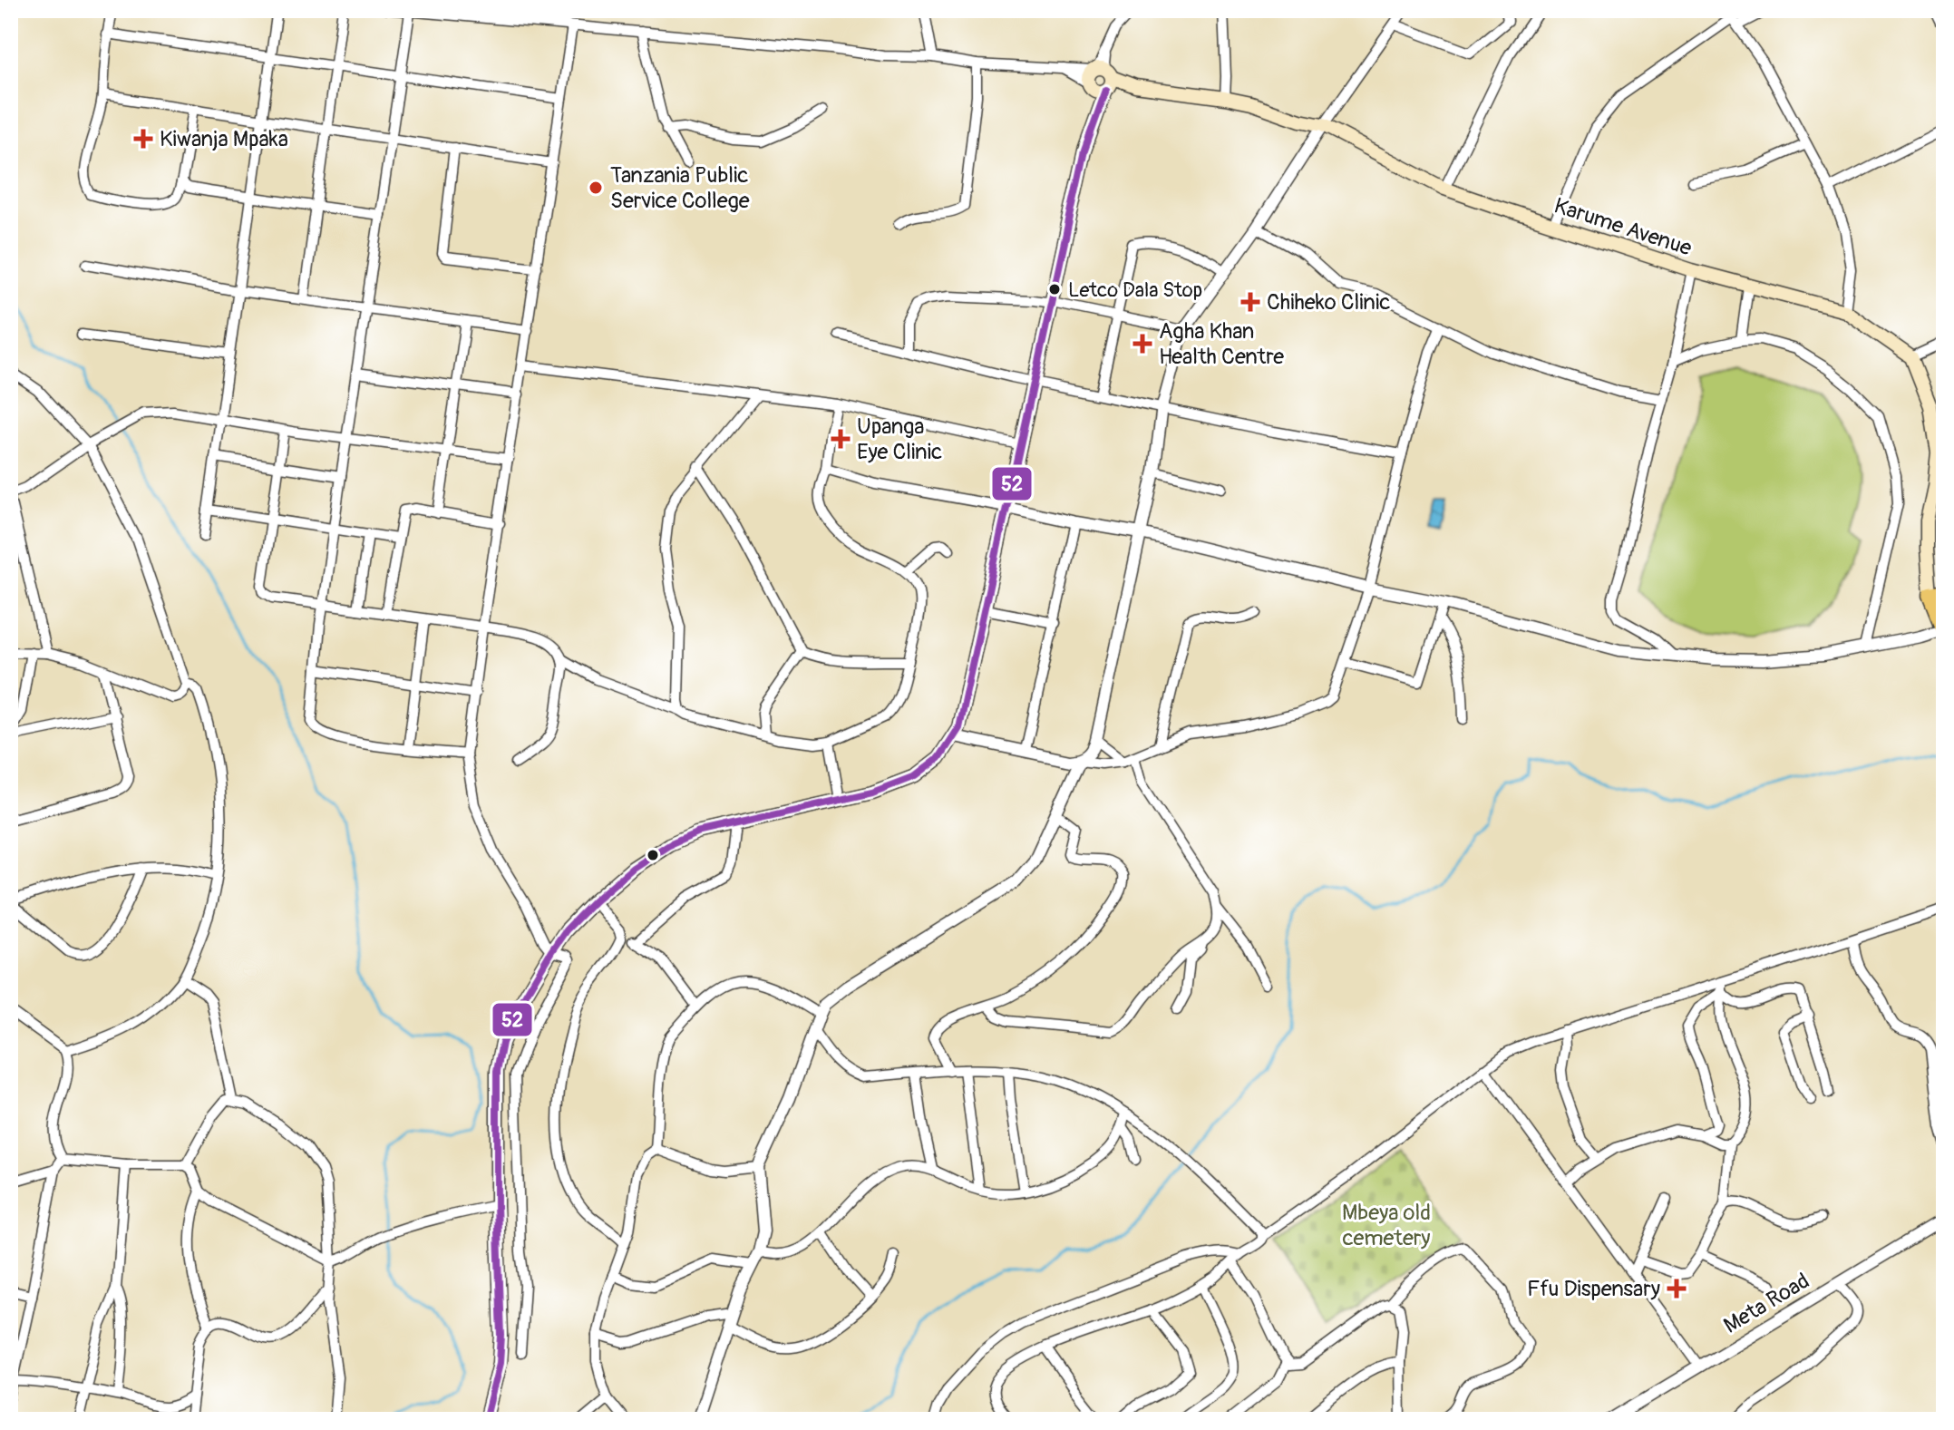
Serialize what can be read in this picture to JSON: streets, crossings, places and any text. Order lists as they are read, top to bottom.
{
  "streets": {
    "main road": ["Karume Avenue"],
    "street": ["Meta Road"]
  },
  "parks": ["Mbeya old cemetery"],
  "places": {
    "health": [
      "Kiwanja Mpaka",
      "Chiheko Clinic",
      "Agha Khan Health Centre",
      "Upanga Eye Clinic",
      "Ffu Dispensary"
    ],
    "other": ["Tanzania Public Service College", "Letco Dala Stop"]
  },
  "lines": ["transit line 52"]
}
